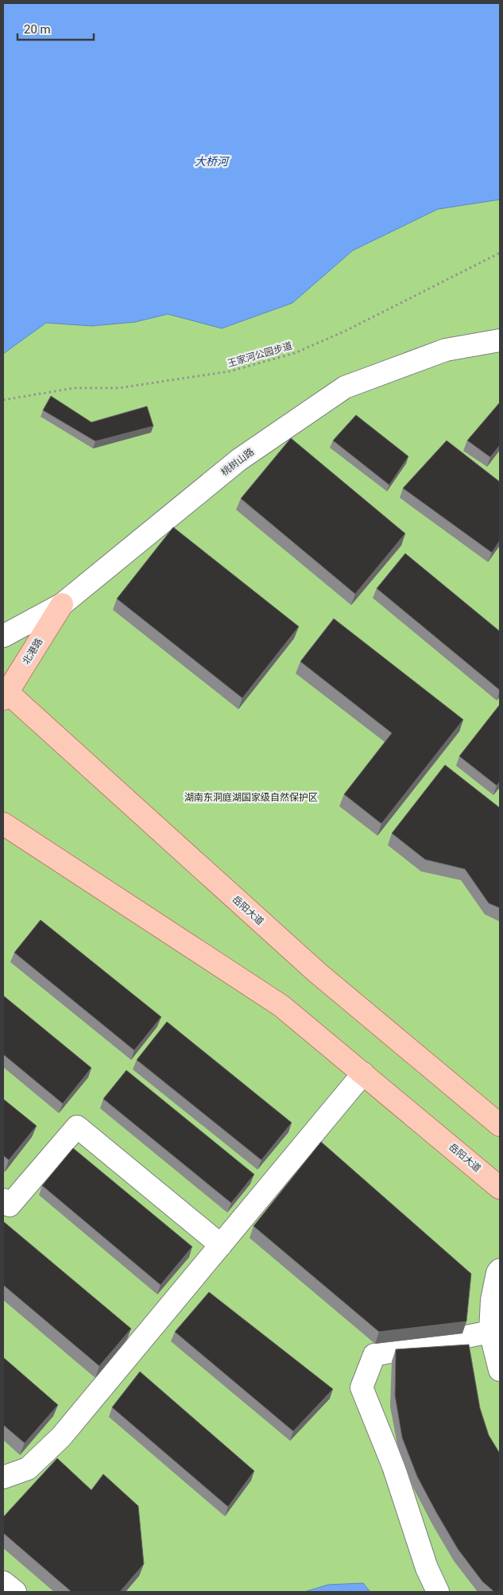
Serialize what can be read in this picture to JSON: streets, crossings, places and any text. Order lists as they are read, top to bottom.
{
  "streets": {
    "main road": ["北港路", "岳阳大道"],
    "street": ["桃树山路"],
    "path": ["王家河公园步道"]
  },
  "crossings": [
    ["桃树山路", "北港路"],
    ["北港路", "岳阳大道"]
  ],
  "water": ["大桥河"],
  "parks": ["湖南东洞庭湖国家级自然保护区"],
  "scale_bar": "20 m"
}
